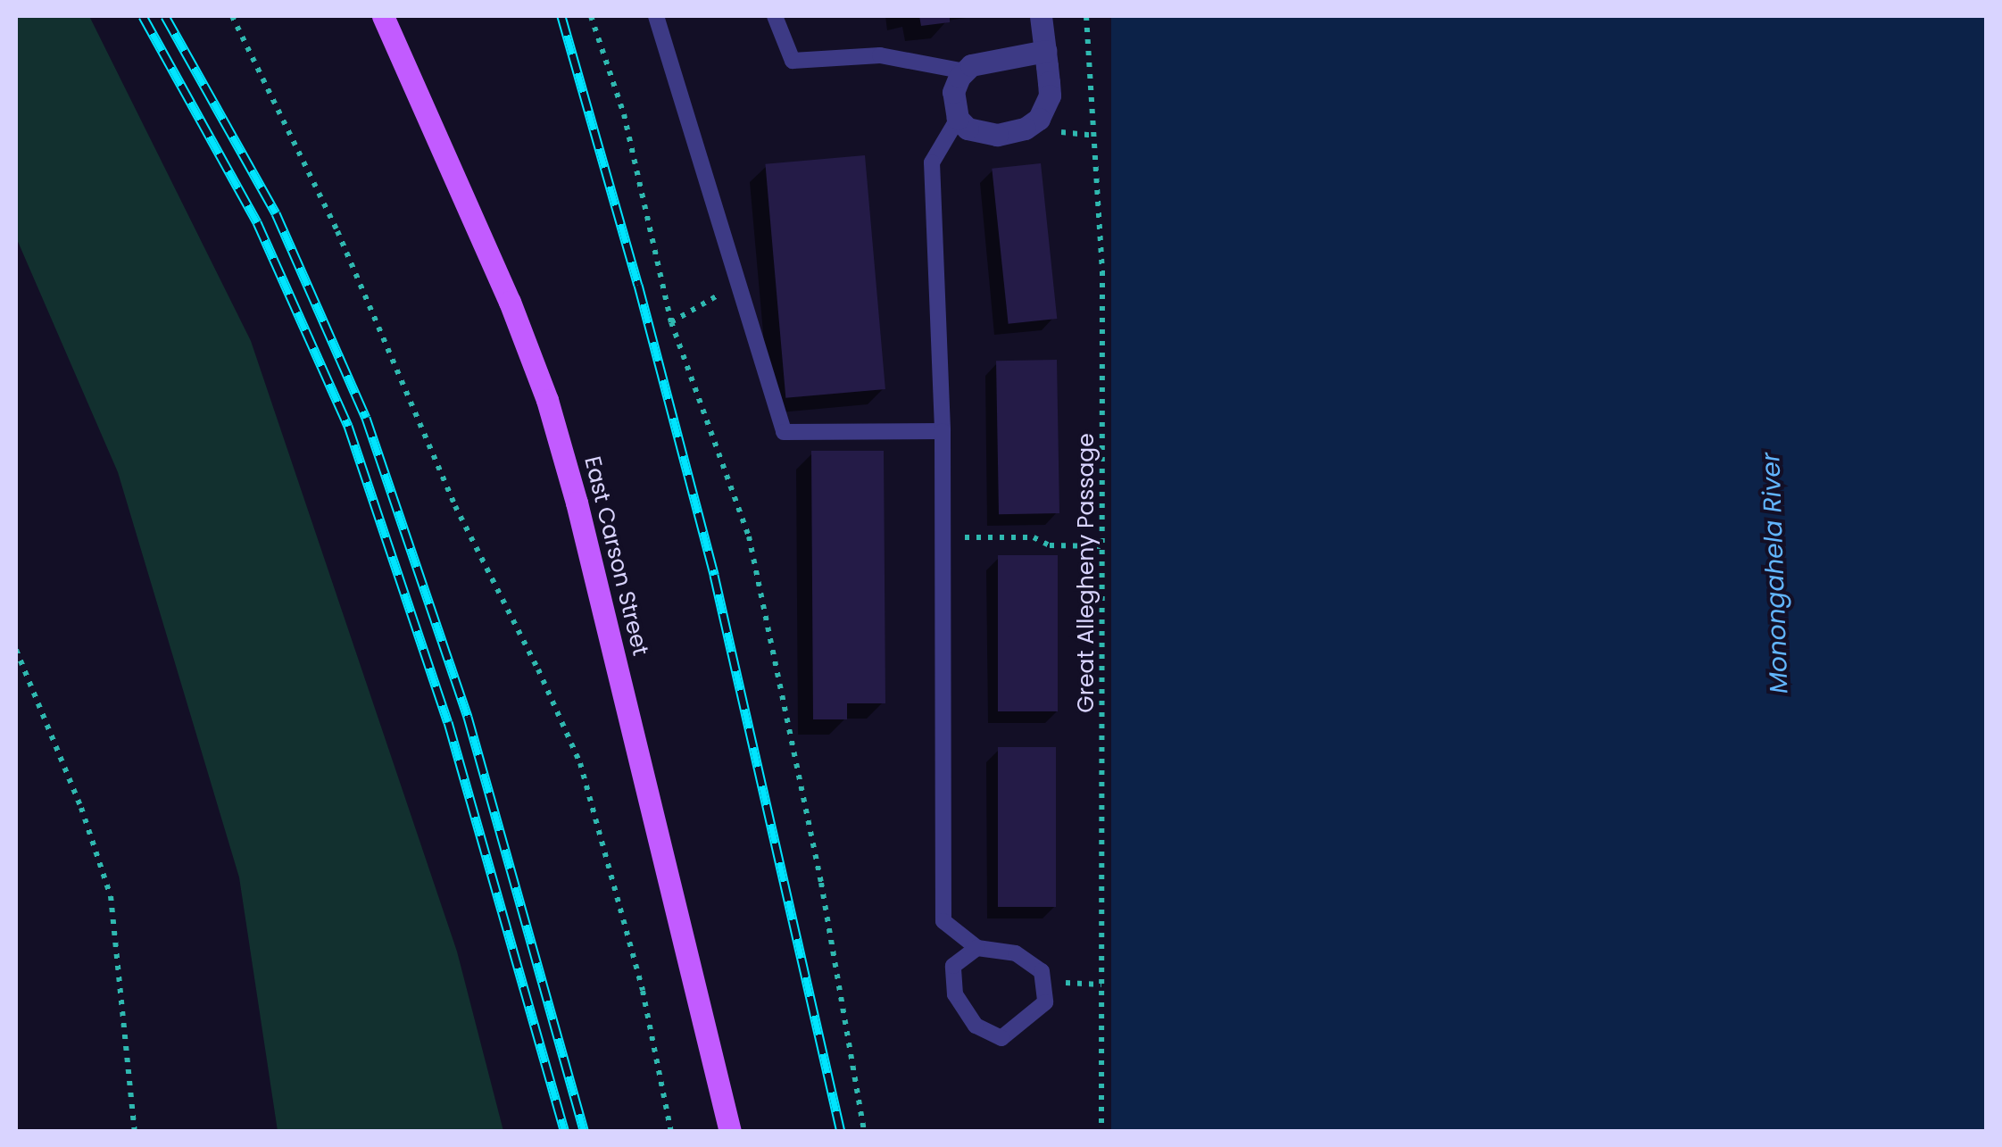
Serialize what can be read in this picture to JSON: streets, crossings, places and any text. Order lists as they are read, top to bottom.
{
  "streets": {
    "main road": ["East Carson Street"],
    "path": ["Great Allegheny Passage"]
  },
  "water": ["Monongahela River"]
}
